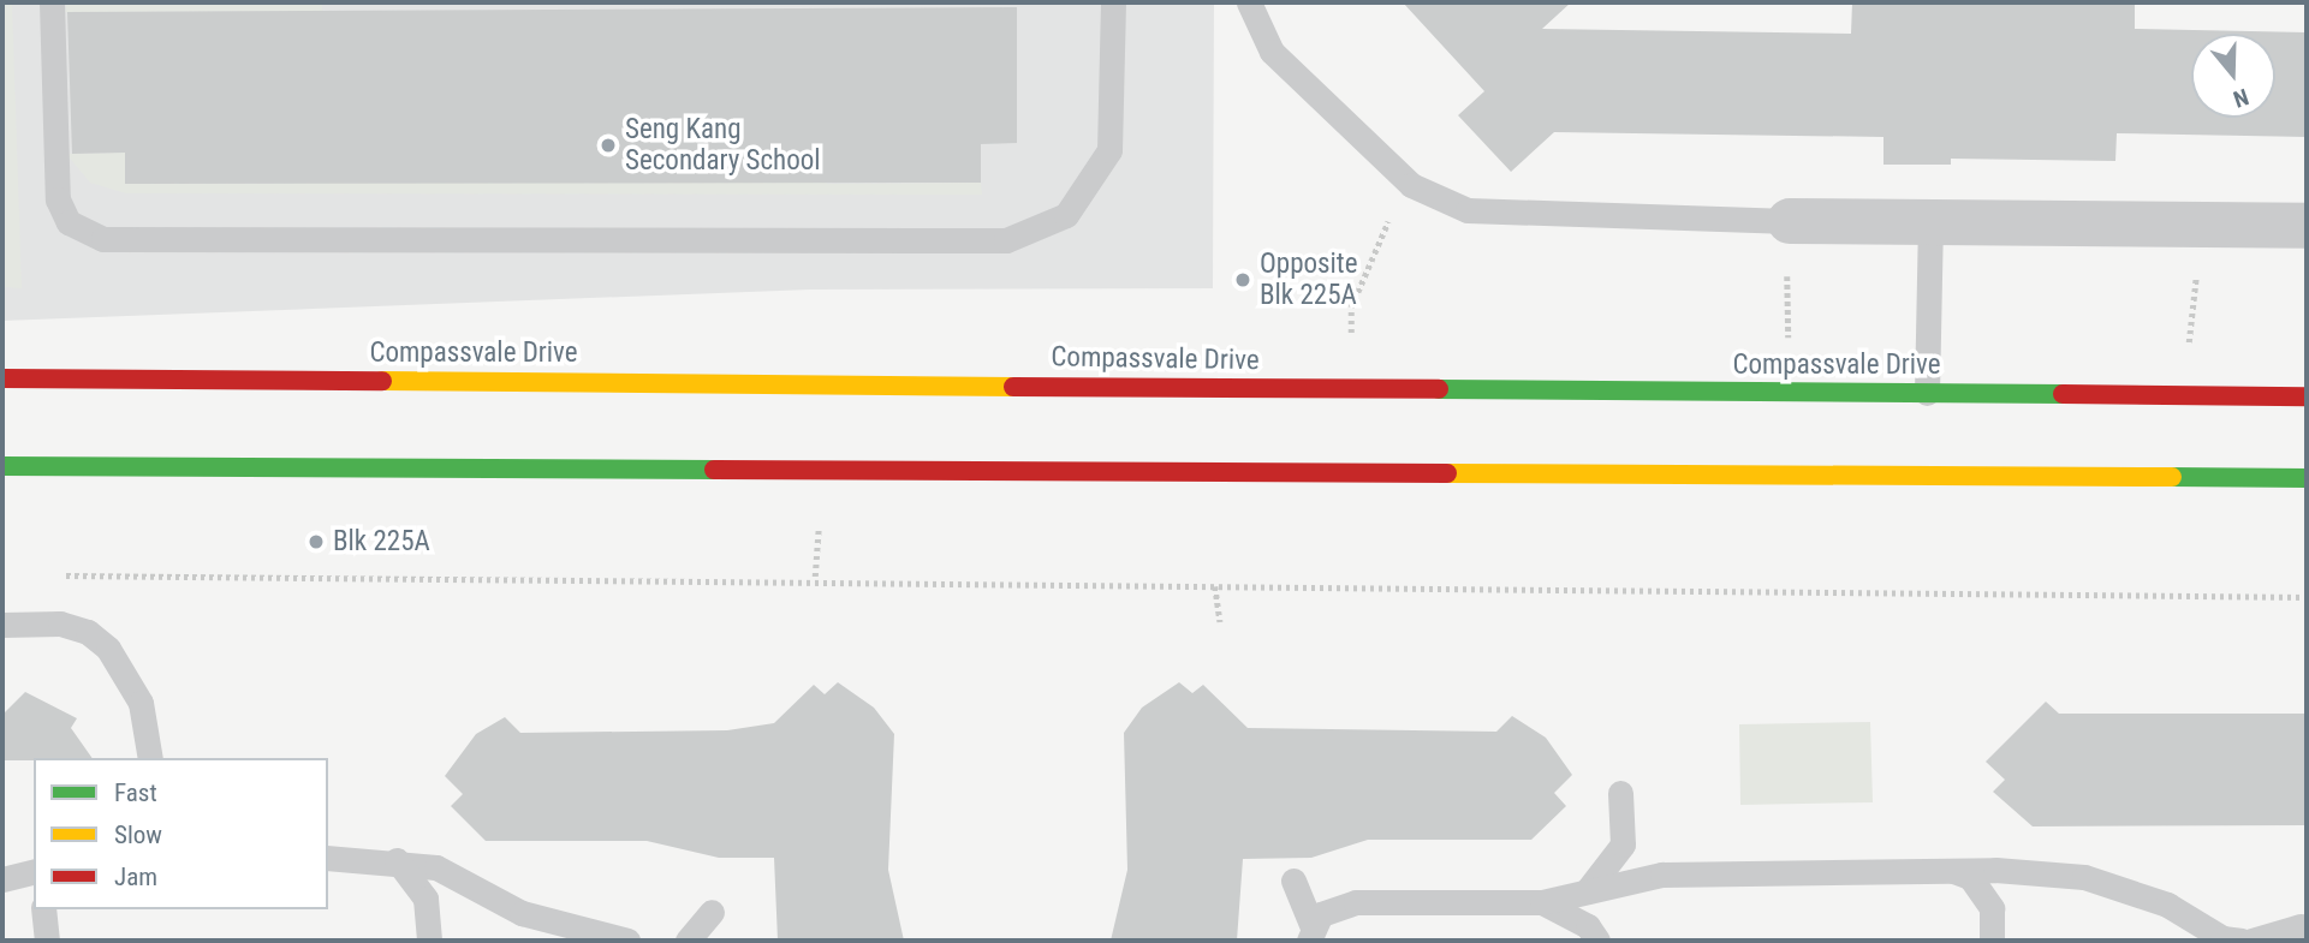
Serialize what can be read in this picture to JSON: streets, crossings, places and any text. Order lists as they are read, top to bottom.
{
  "streets": {
    "street": ["Compassvale Drive"]
  },
  "places": ["Seng Kang Secondary School", "Opposite Blk 225A", "Blk 225A"],
  "legend": ["Fast", "Slow", "Jam"],
  "north": "bottom"
}
